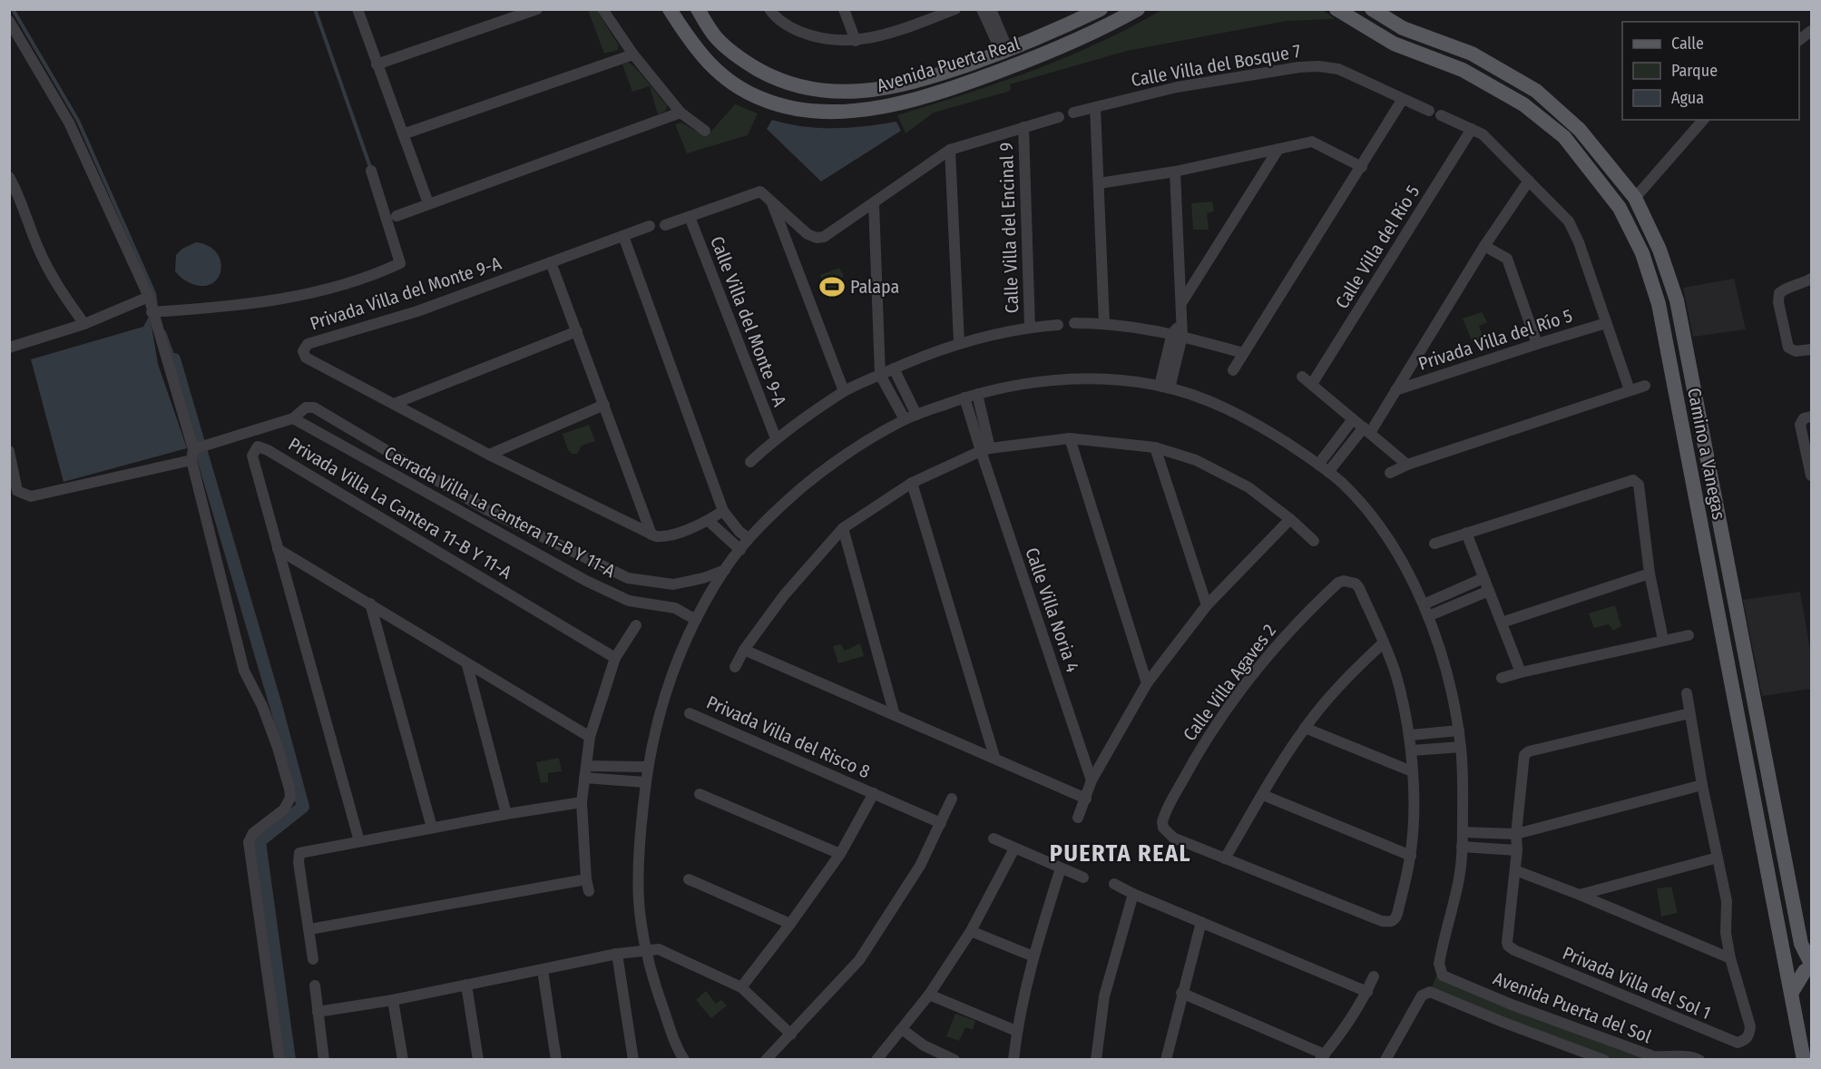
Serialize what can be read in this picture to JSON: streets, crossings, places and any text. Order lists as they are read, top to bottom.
{
  "streets": {
    "main road": ["Avenida Puerta Real", "Camino a Vanegas"],
    "street": [
      "Calle Villa del Bosque 7",
      "Calle Villa del Encinal 9",
      "Calle Villa del Río 5",
      "Privada Villa del Monte 9-A",
      "Calle Villa del Monte 9-A",
      "Privada Villa del Río 5",
      "Privada Villa La Cantera 11-B Y 11-A",
      "Cerrada Villa La Cantera 11-B Y 11-A",
      "Calle Villa Noria 4",
      "Calle Villa Agaves 2",
      "Privada Villa del Risco 8",
      "Privada Villa del Sol 1",
      "Avenida Puerta del Sol"
    ]
  },
  "districts": ["PUERTA REAL"],
  "places": {
    "sports": ["Palapa"]
  },
  "legend": ["Calle", "Parque", "Agua"]
}
